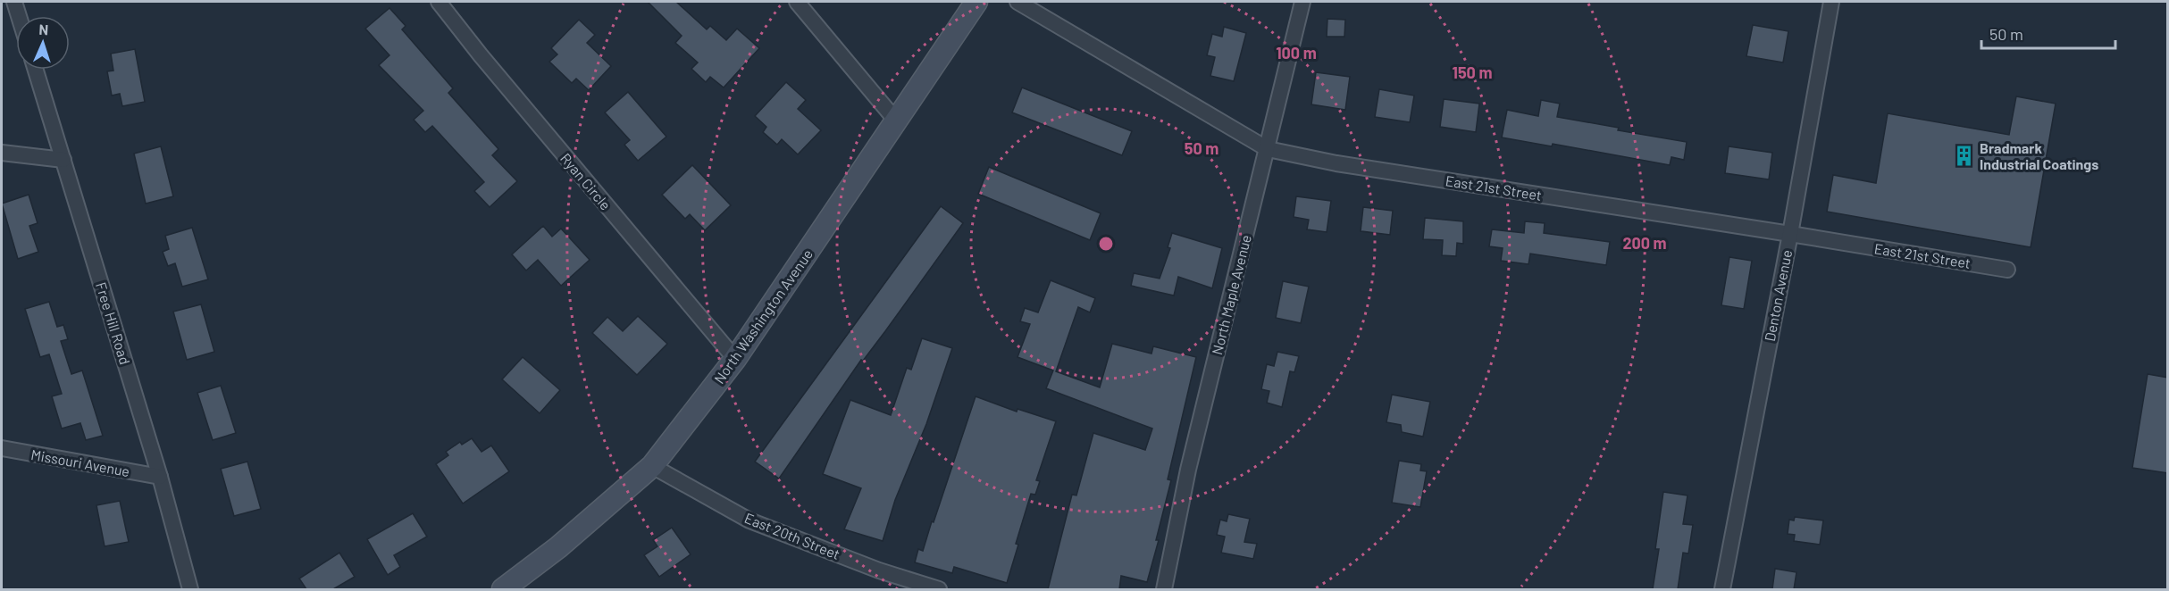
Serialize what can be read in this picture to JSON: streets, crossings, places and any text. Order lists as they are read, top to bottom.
{
  "streets": {
    "main road": ["North Washington Avenue"],
    "street": [
      "Ryan Circle",
      "East 21st Street",
      "North Maple Avenue",
      "Denton Avenue",
      "Free Hill Road",
      "Missouri Avenue",
      "East 20th Street"
    ]
  },
  "crossings": [
    ["Ryan Circle", "North Washington Avenue"],
    ["East 21st Street", "North Maple Avenue"],
    ["East 21st Street", "Denton Avenue"],
    ["North Washington Avenue", "East 20th Street"],
    ["Free Hill Road", "Missouri Avenue"]
  ],
  "places": {
    "building": ["Bradmark Industrial Coatings"]
  },
  "scale_bar": "50 m",
  "north": "top",
  "rings": [
    "100 m",
    "150 m",
    "50 m",
    "200 m"
  ]
}
